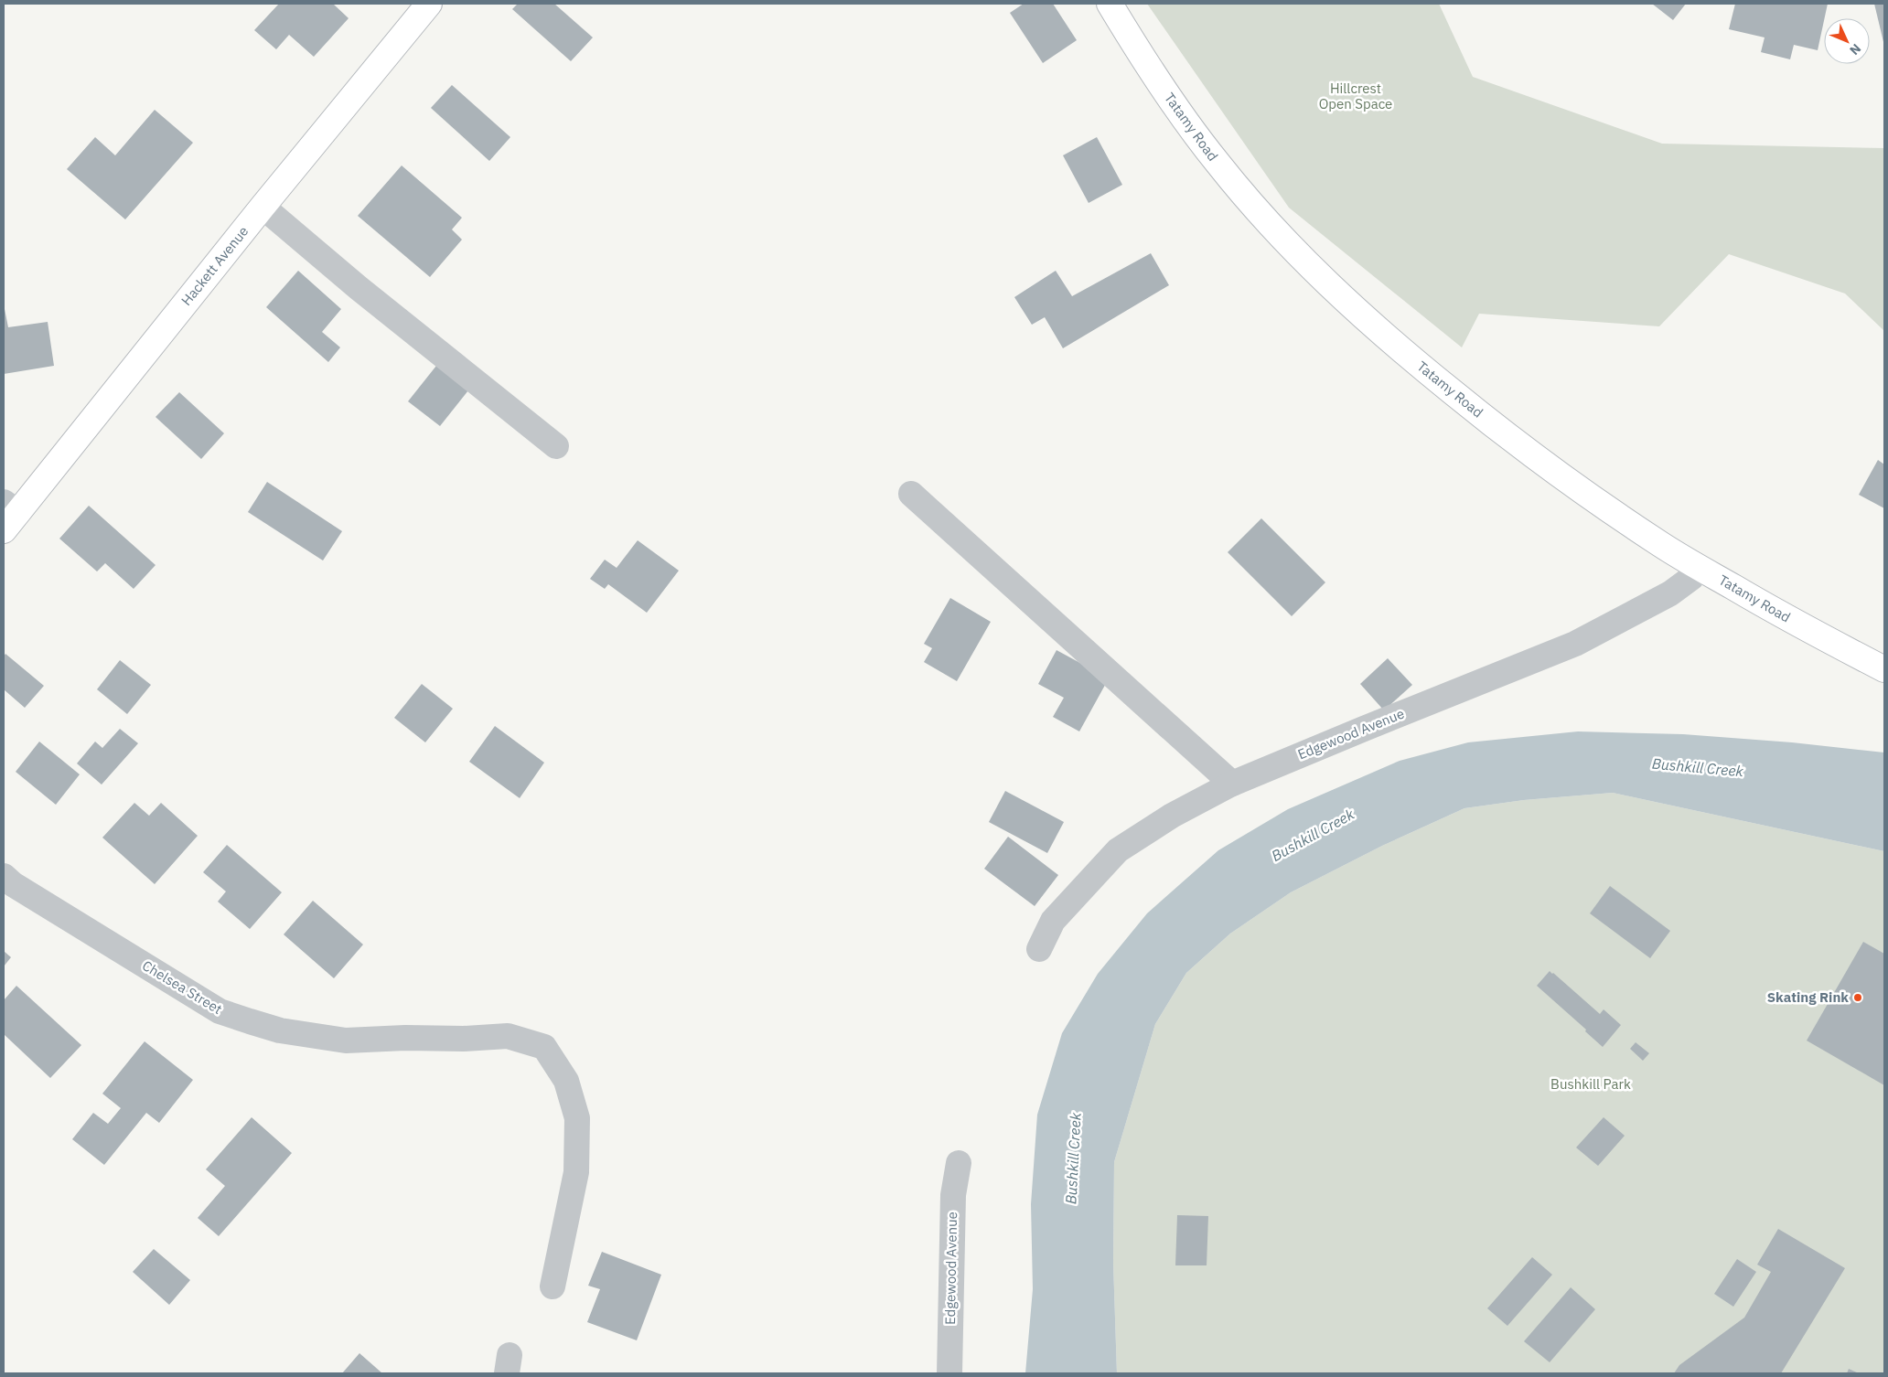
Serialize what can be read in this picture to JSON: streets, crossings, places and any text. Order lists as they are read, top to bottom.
{
  "streets": {
    "main road": ["Tatamy Road", "Hackett Avenue"],
    "street": ["Edgewood Avenue", "Chelsea Street"]
  },
  "crossings": [
    ["Tatamy Road", "Edgewood Avenue"]
  ],
  "water": ["Bushkill Creek"],
  "parks": ["Hillcrest Open Space", "Bushkill Park"],
  "places": ["Skating Rink"],
  "north": "bottom right"
}
